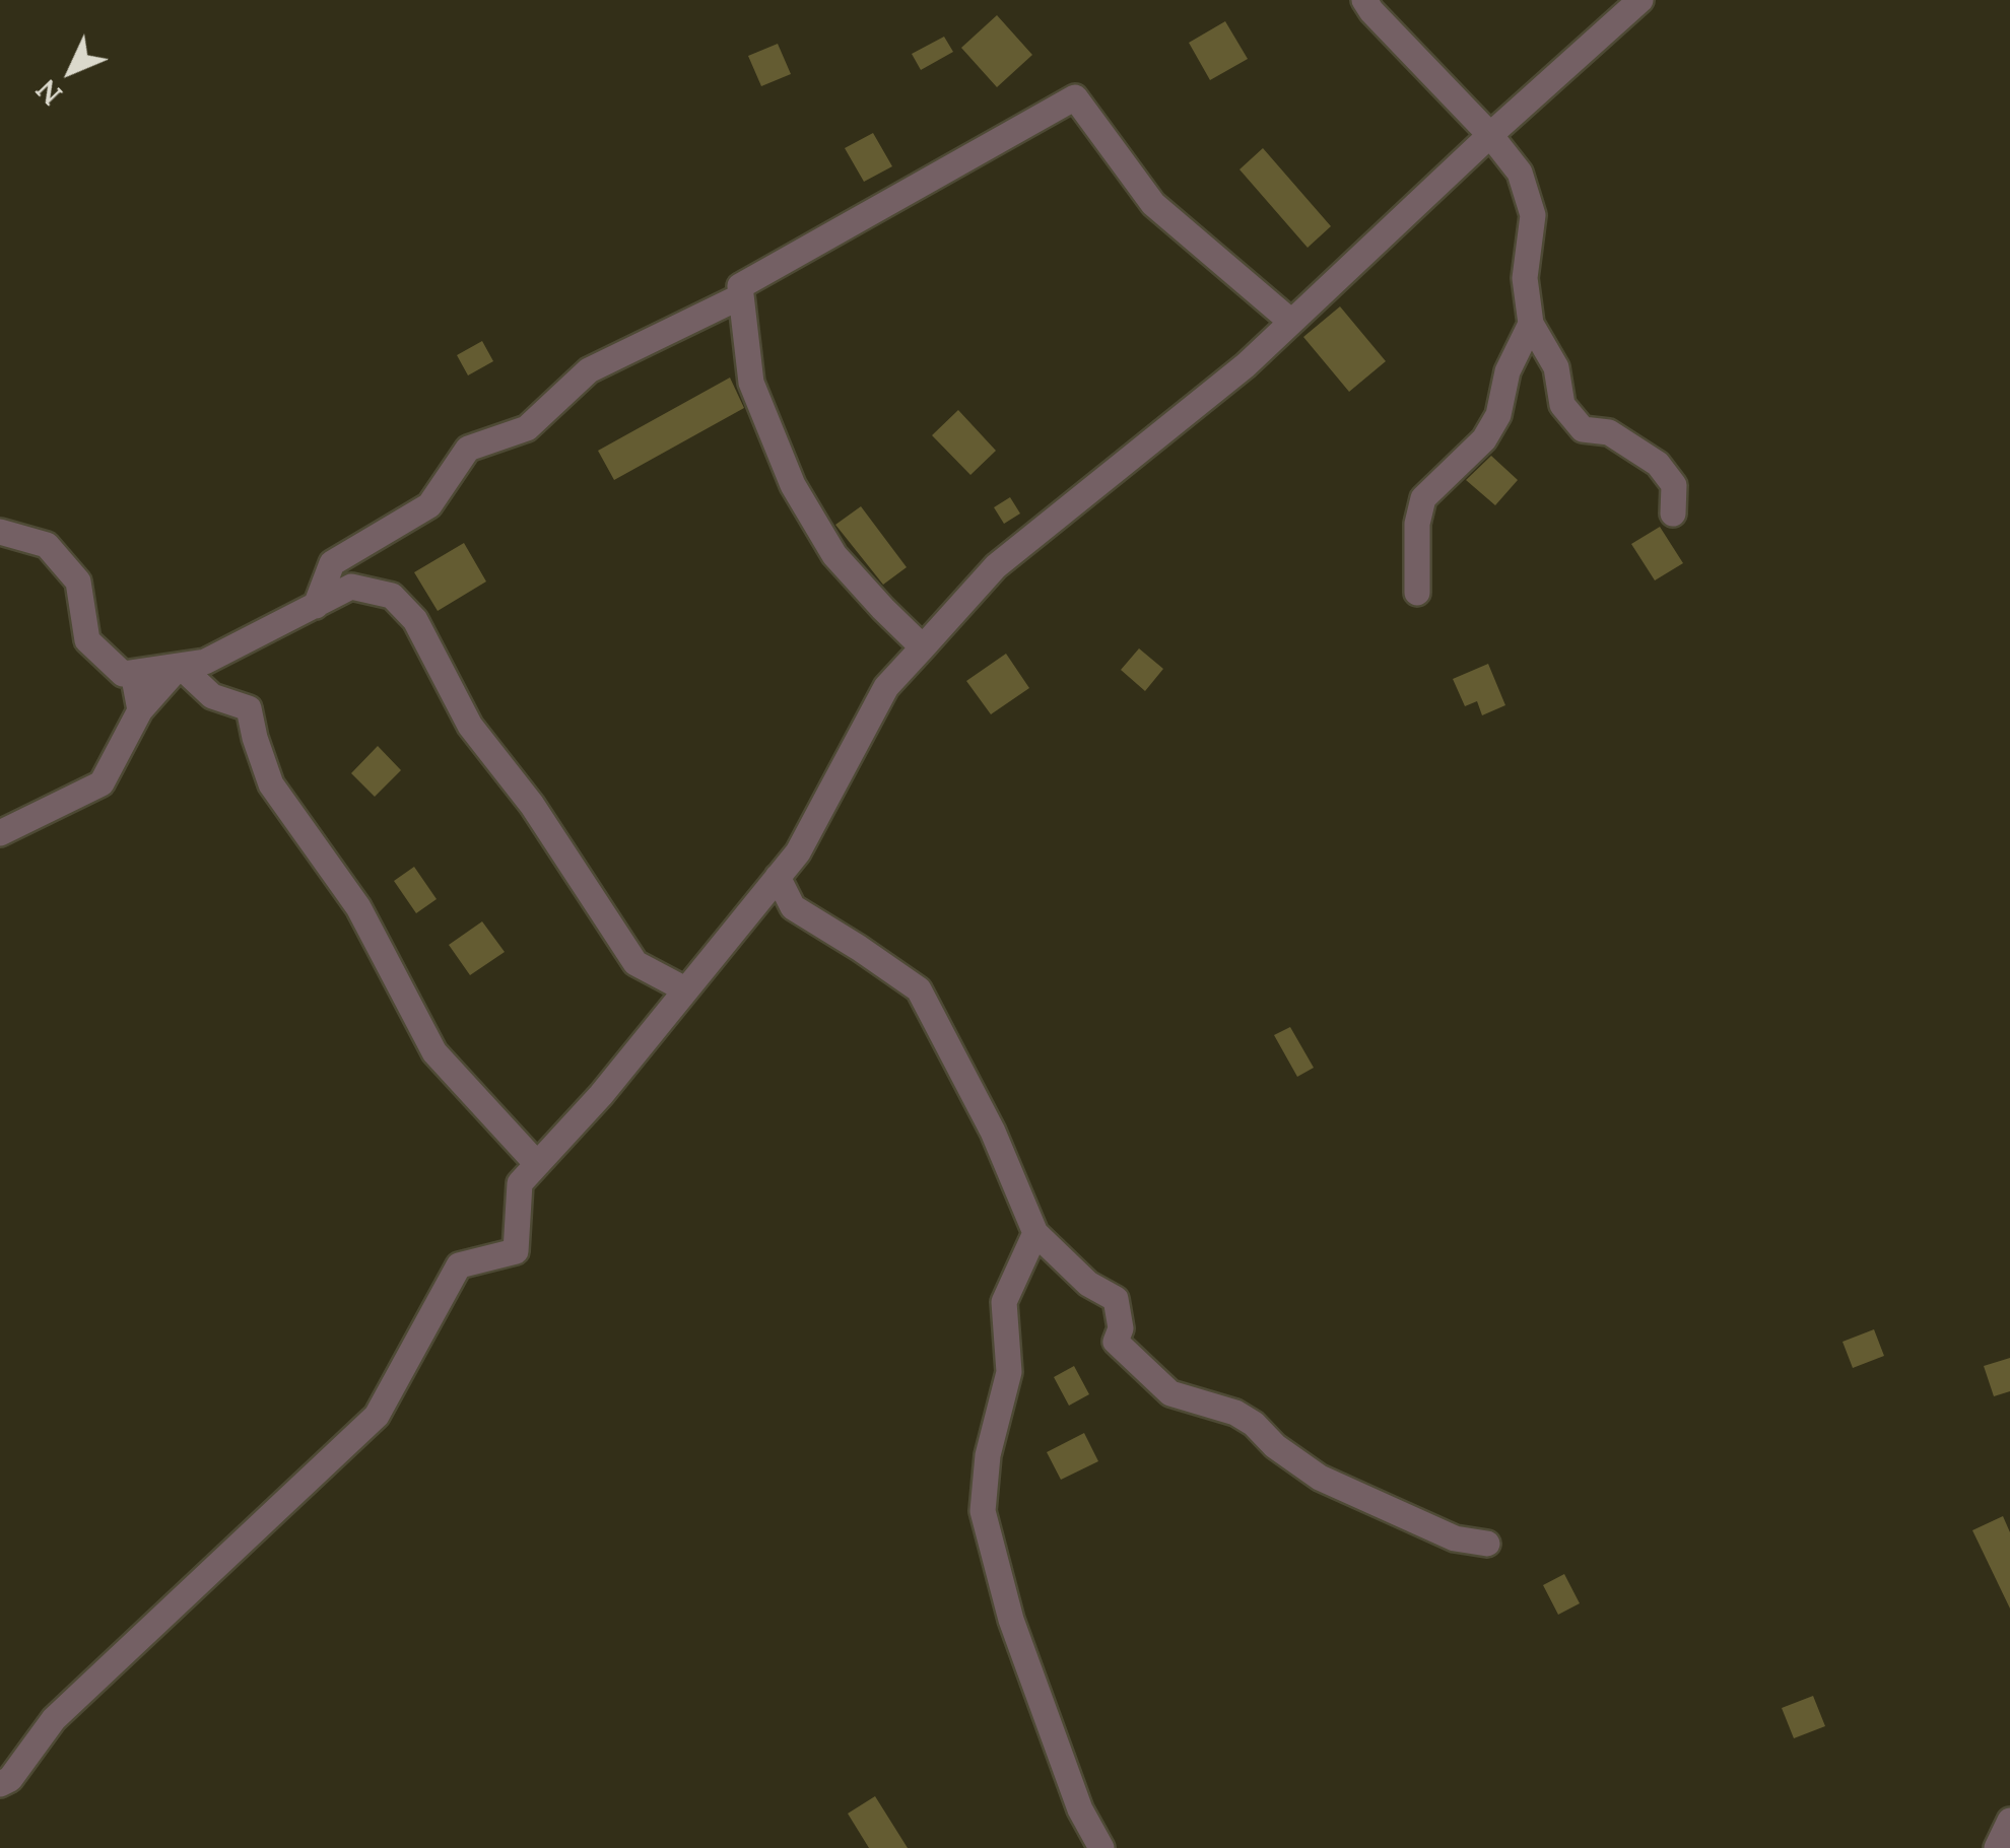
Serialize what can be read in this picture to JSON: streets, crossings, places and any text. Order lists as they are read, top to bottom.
{
  "north": "bottom left"
}
